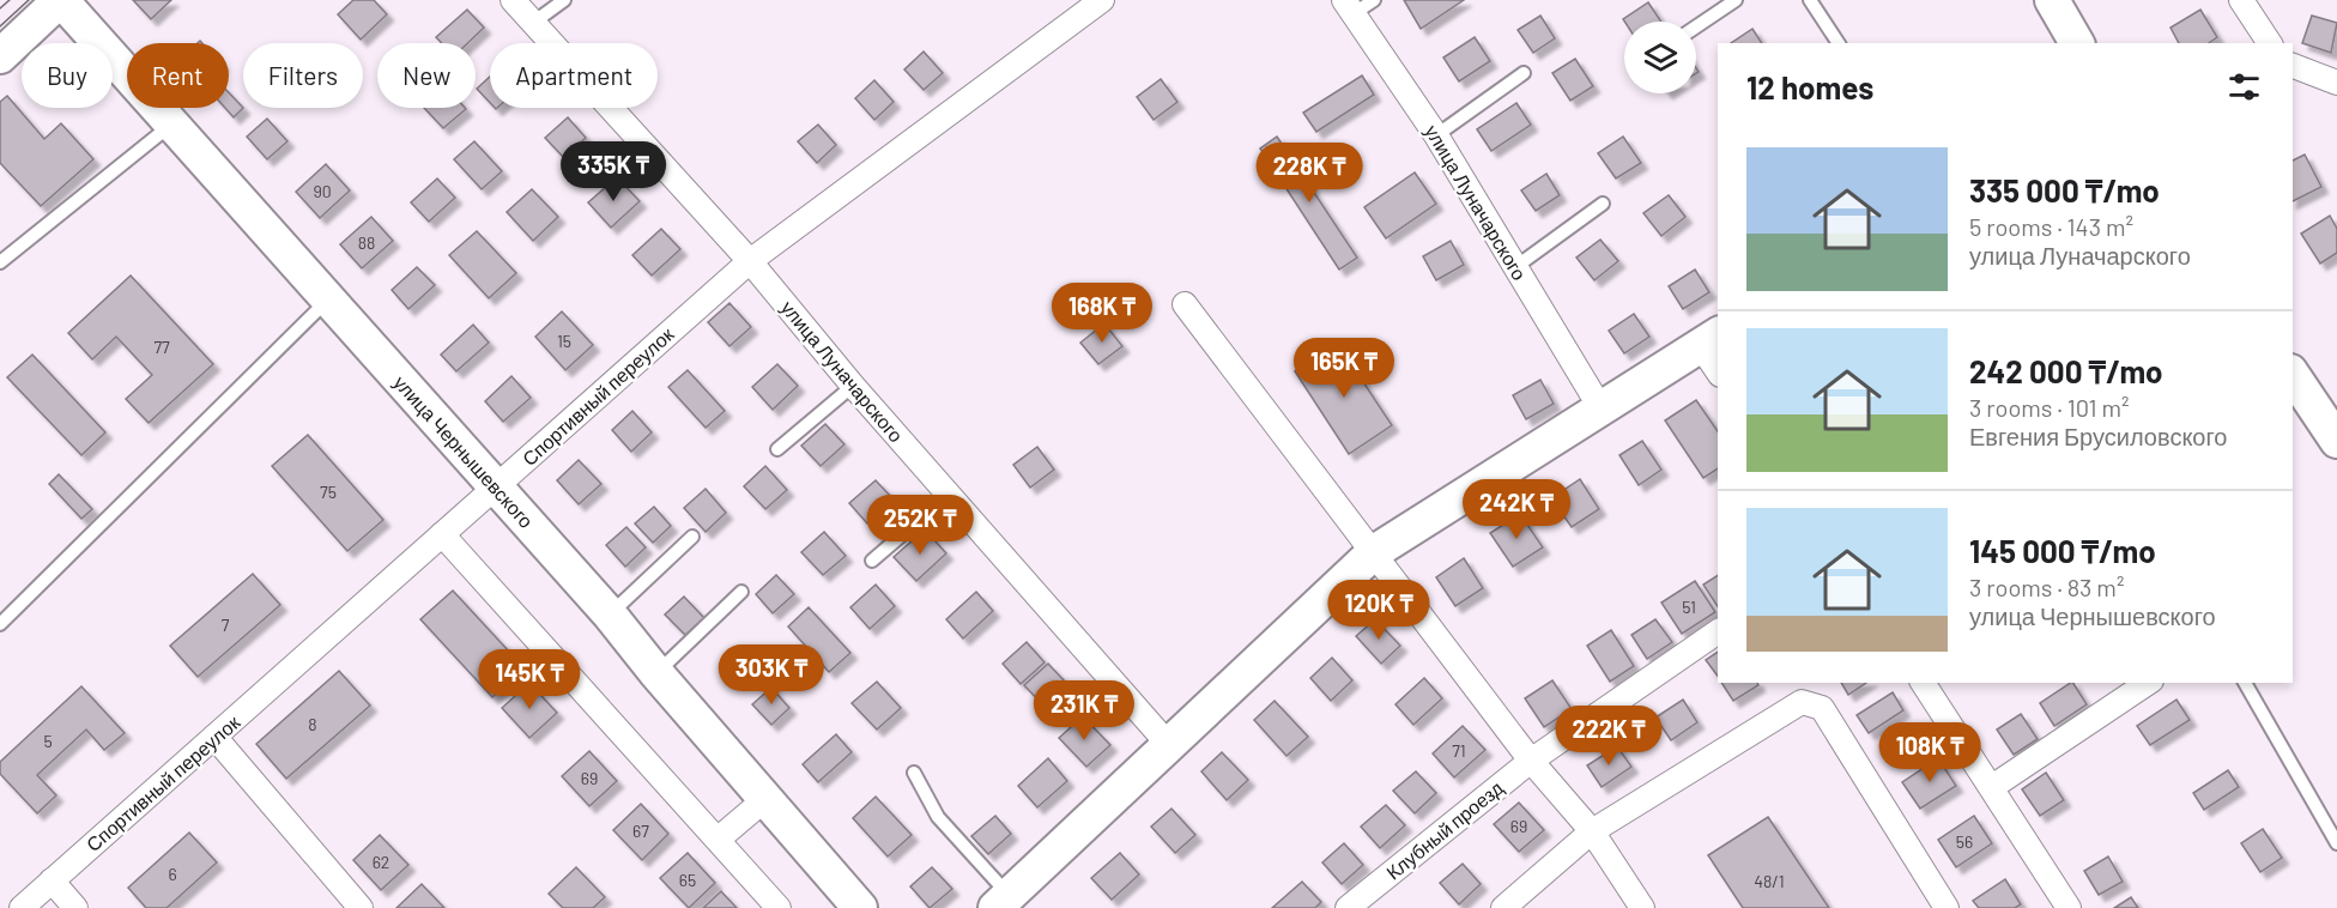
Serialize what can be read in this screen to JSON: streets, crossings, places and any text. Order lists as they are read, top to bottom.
{
  "streets": {
    "street": [
      "улица Луначарского",
      "Спортивный переулок",
      "улица Чернышевского",
      "Клубный проезд"
    ]
  },
  "crossings": [
    ["улица Луначарского", "Спортивный переулок"],
    ["Спортивный переулок", "улица Чернышевского"]
  ],
  "house_numbers": [
    "90",
    "88",
    "15",
    "77",
    "75",
    "51",
    "7",
    "8",
    "5",
    "71",
    "69",
    "69",
    "67",
    "56",
    "62",
    "6",
    "65",
    "48/1"
  ],
  "page": {
    "chip": [
      "Buy",
      "Rent",
      "Filters",
      "New",
      "Apartment"
    ],
    "heading": "12 homes",
    "list": [
      {
        "name": "335 000 ₸/mo",
        "note": "5 rooms · 143 m² · улица Луначарского"
      },
      {
        "name": "242 000 ₸/mo",
        "note": "3 rooms · 101 m² · Евгения Брусиловского"
      },
      {
        "name": "145 000 ₸/mo",
        "note": "3 rooms · 83 m² · улица Чернышевского"
      }
    ],
    "price": [
      "335K ₸",
      "228K ₸",
      "168K ₸",
      "165K ₸",
      "242K ₸",
      "252K ₸",
      "120K ₸",
      "303K ₸",
      "145K ₸",
      "231K ₸",
      "222K ₸",
      "108K ₸"
    ]
  }
}
